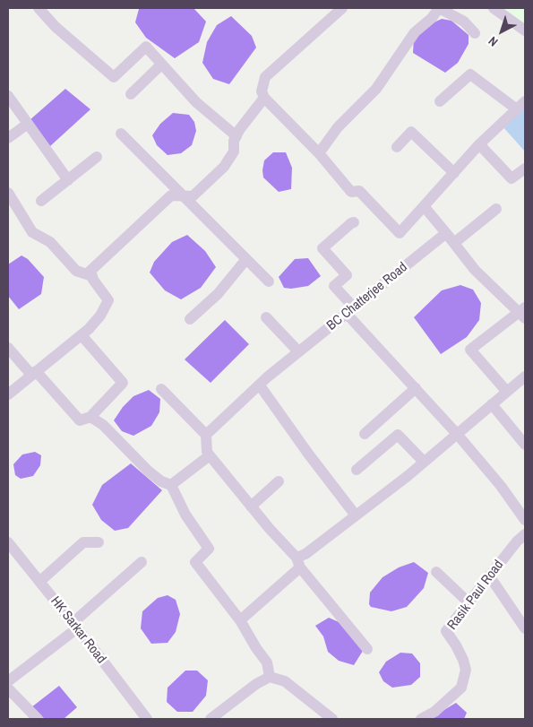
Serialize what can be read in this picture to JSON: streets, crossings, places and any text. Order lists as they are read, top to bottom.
{
  "streets": {
    "street": ["BC Chatterjee Road", "Rasik Paul Road", "HK Sarkar Road"]
  },
  "north": "bottom left"
}
